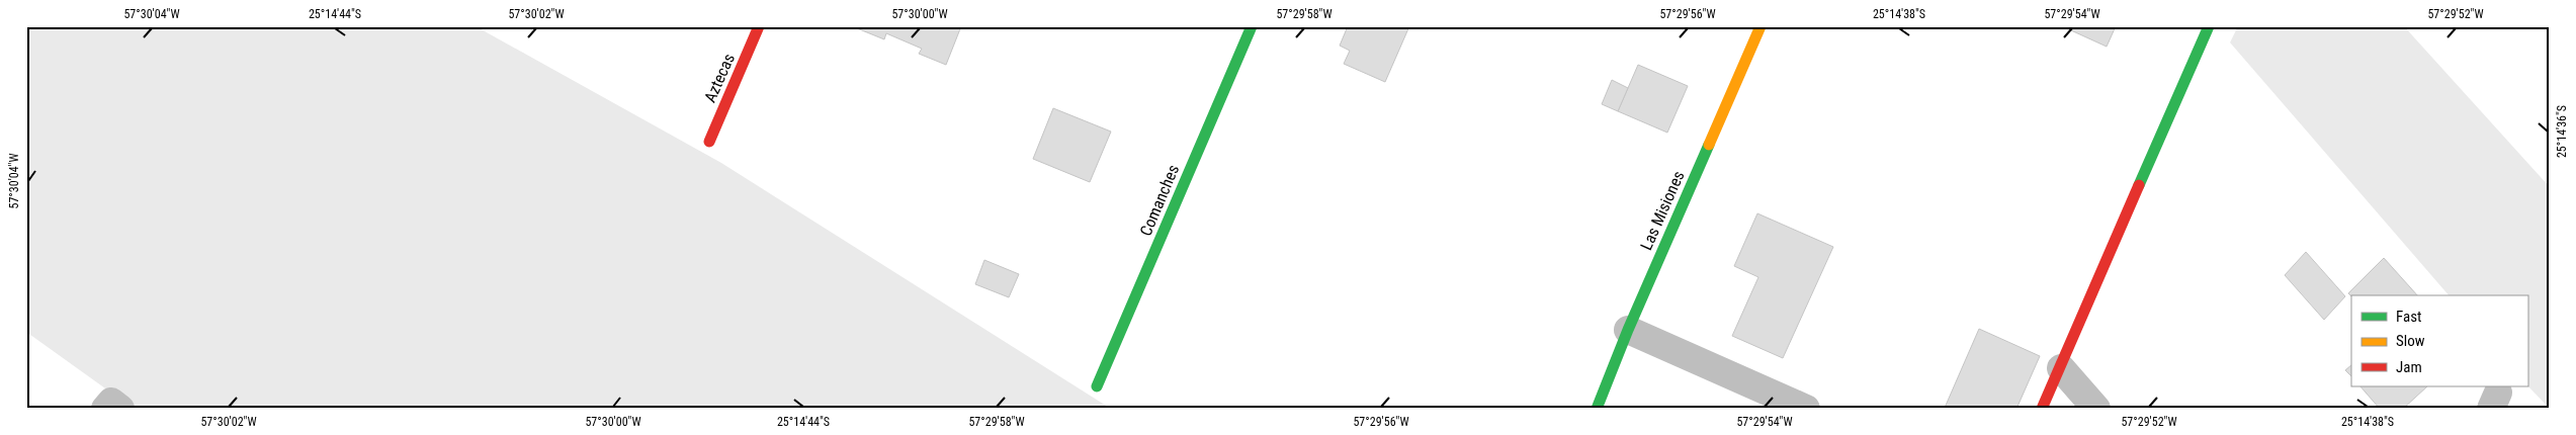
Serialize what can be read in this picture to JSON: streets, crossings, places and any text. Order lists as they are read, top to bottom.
{
  "streets": {
    "street": ["Aztecas", "Comanches", "Las Misiones"]
  },
  "legend": ["Fast", "Slow", "Jam"],
  "coordinates": [
    "57°30'04\"W",
    "25°14'44\"S",
    "57°30'02\"W",
    "57°30'00\"W",
    "57°29'58\"W",
    "57°29'56\"W",
    "25°14'38\"S",
    "57°29'54\"W",
    "57°29'52\"W",
    "25°14'36\"S"
  ]
}
